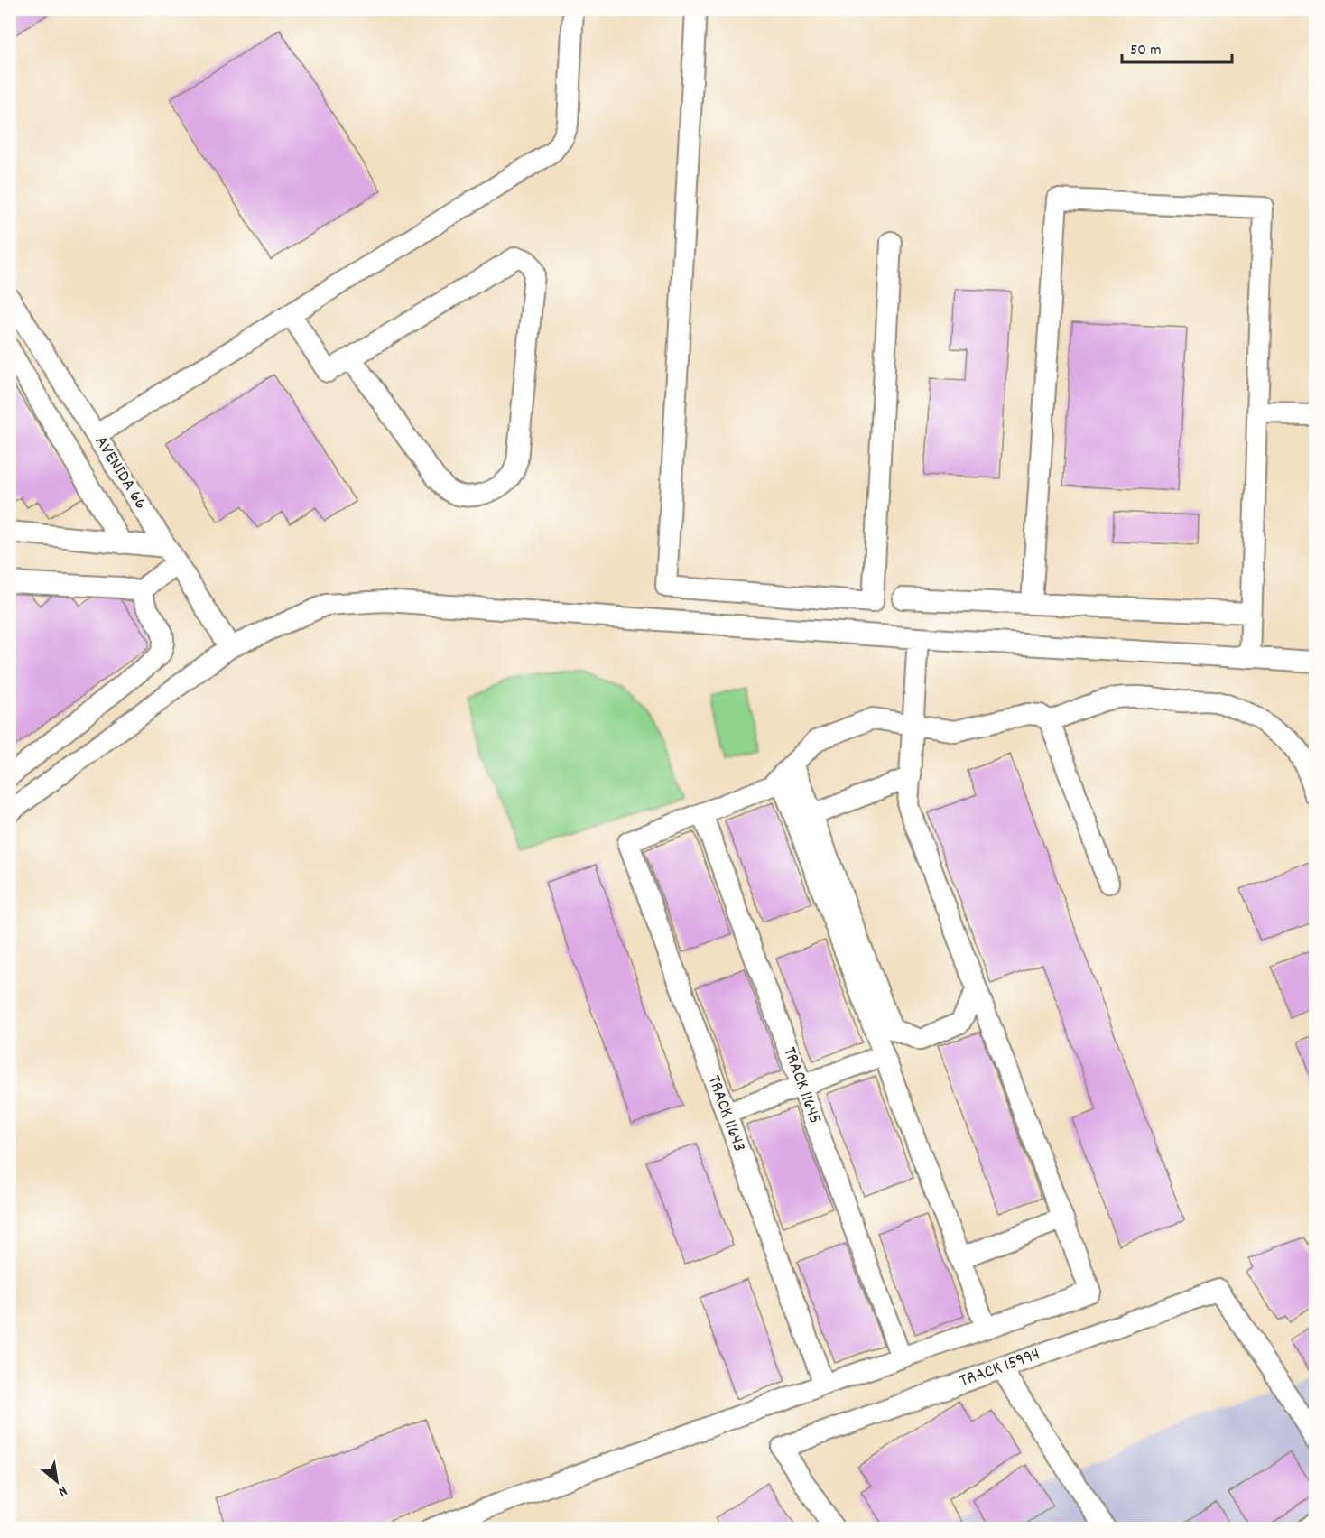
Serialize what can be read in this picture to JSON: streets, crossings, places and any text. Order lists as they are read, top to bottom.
{
  "streets": {
    "street": [
      "AVENIDA 66",
      "TRACK 11645",
      "TRACK 11643",
      "TRACK 15994"
    ]
  },
  "crossings": [
    ["TRACK 11645", "TRACK 11643"]
  ],
  "scale_bar": "50 m",
  "north": "bottom right"
}
